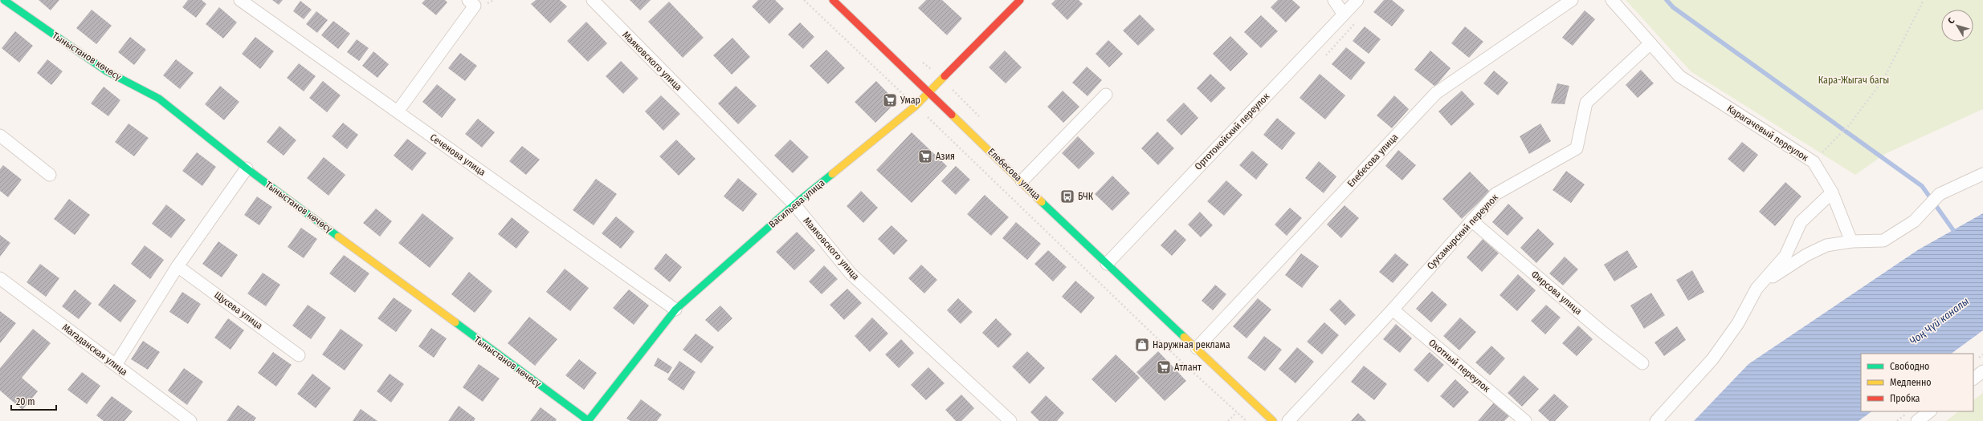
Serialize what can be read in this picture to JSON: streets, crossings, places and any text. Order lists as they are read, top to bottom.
{
  "streets": {
    "street": [
      "Тыныстанов көчөсү",
      "Маяковского улица",
      "Ортотокойский переулок",
      "Карагачевый переулок",
      "Сеченова улица",
      "Елебесова улица",
      "Васильева улица",
      "Суусамырский переулок",
      "Фирсова улица",
      "Щусева улица",
      "Магаданская улица",
      "Охотный переулок"
    ]
  },
  "crossings": [
    ["Тыныстанов көчөсү", "Васильева улица"],
    ["Маяковского улица", "Васильева улица"],
    ["Ортотокойский переулок", "Елебесова улица"],
    ["Карагачевый переулок", "Суусамырский переулок"],
    ["Сеченова улица", "Васильева улица"],
    ["Елебесова улица", "Васильева улица"],
    ["Суусамырский переулок", "Фирсова улица"],
    ["Суусамырский переулок", "Охотный переулок"]
  ],
  "water": ["Чоң Чүй каналы"],
  "parks": ["Кара-Жыгач багы"],
  "places": {
    "supermarket": ["Умар", "Азия", "Атлант"],
    "bus stop": ["БЧК"],
    "shop": ["Наружная реклама"]
  },
  "legend": ["Свободно", "Медленно", "Пробка"],
  "scale_bar": "20 m",
  "north": "top left"
}
